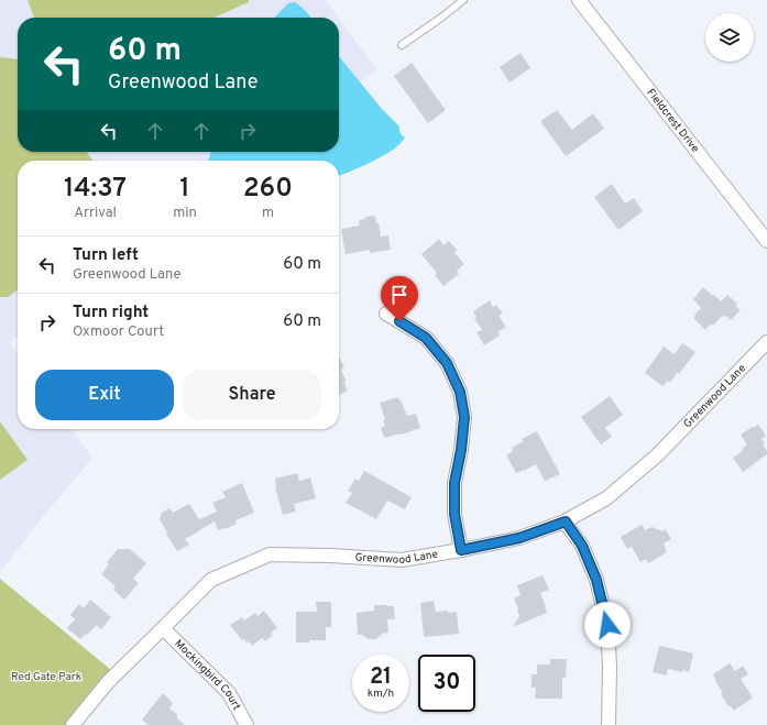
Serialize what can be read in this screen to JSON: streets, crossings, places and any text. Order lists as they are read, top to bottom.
{
  "streets": {
    "street": ["Fieldcrest Drive", "Greenwood Lane", "Mockingbird Court"]
  },
  "crossings": [
    ["Greenwood Lane", "Mockingbird Court"]
  ],
  "parks": ["Red Gate Park"],
  "page": {
    "turn": ["60 m", "Greenwood Lane"],
    "eta": [
      "14:37",
      "Arrival",
      "1",
      "min",
      "260",
      "m"
    ],
    "list": [
      {
        "name": "Turn left",
        "note": "Greenwood Lane",
        "value": "60 m"
      },
      {
        "name": "Turn right",
        "note": "Oxmoor Court",
        "value": "60 m"
      }
    ],
    "buttons": ["Exit", "Share"],
    "speed": "21 km/h",
    "limit": "30"
  }
}
